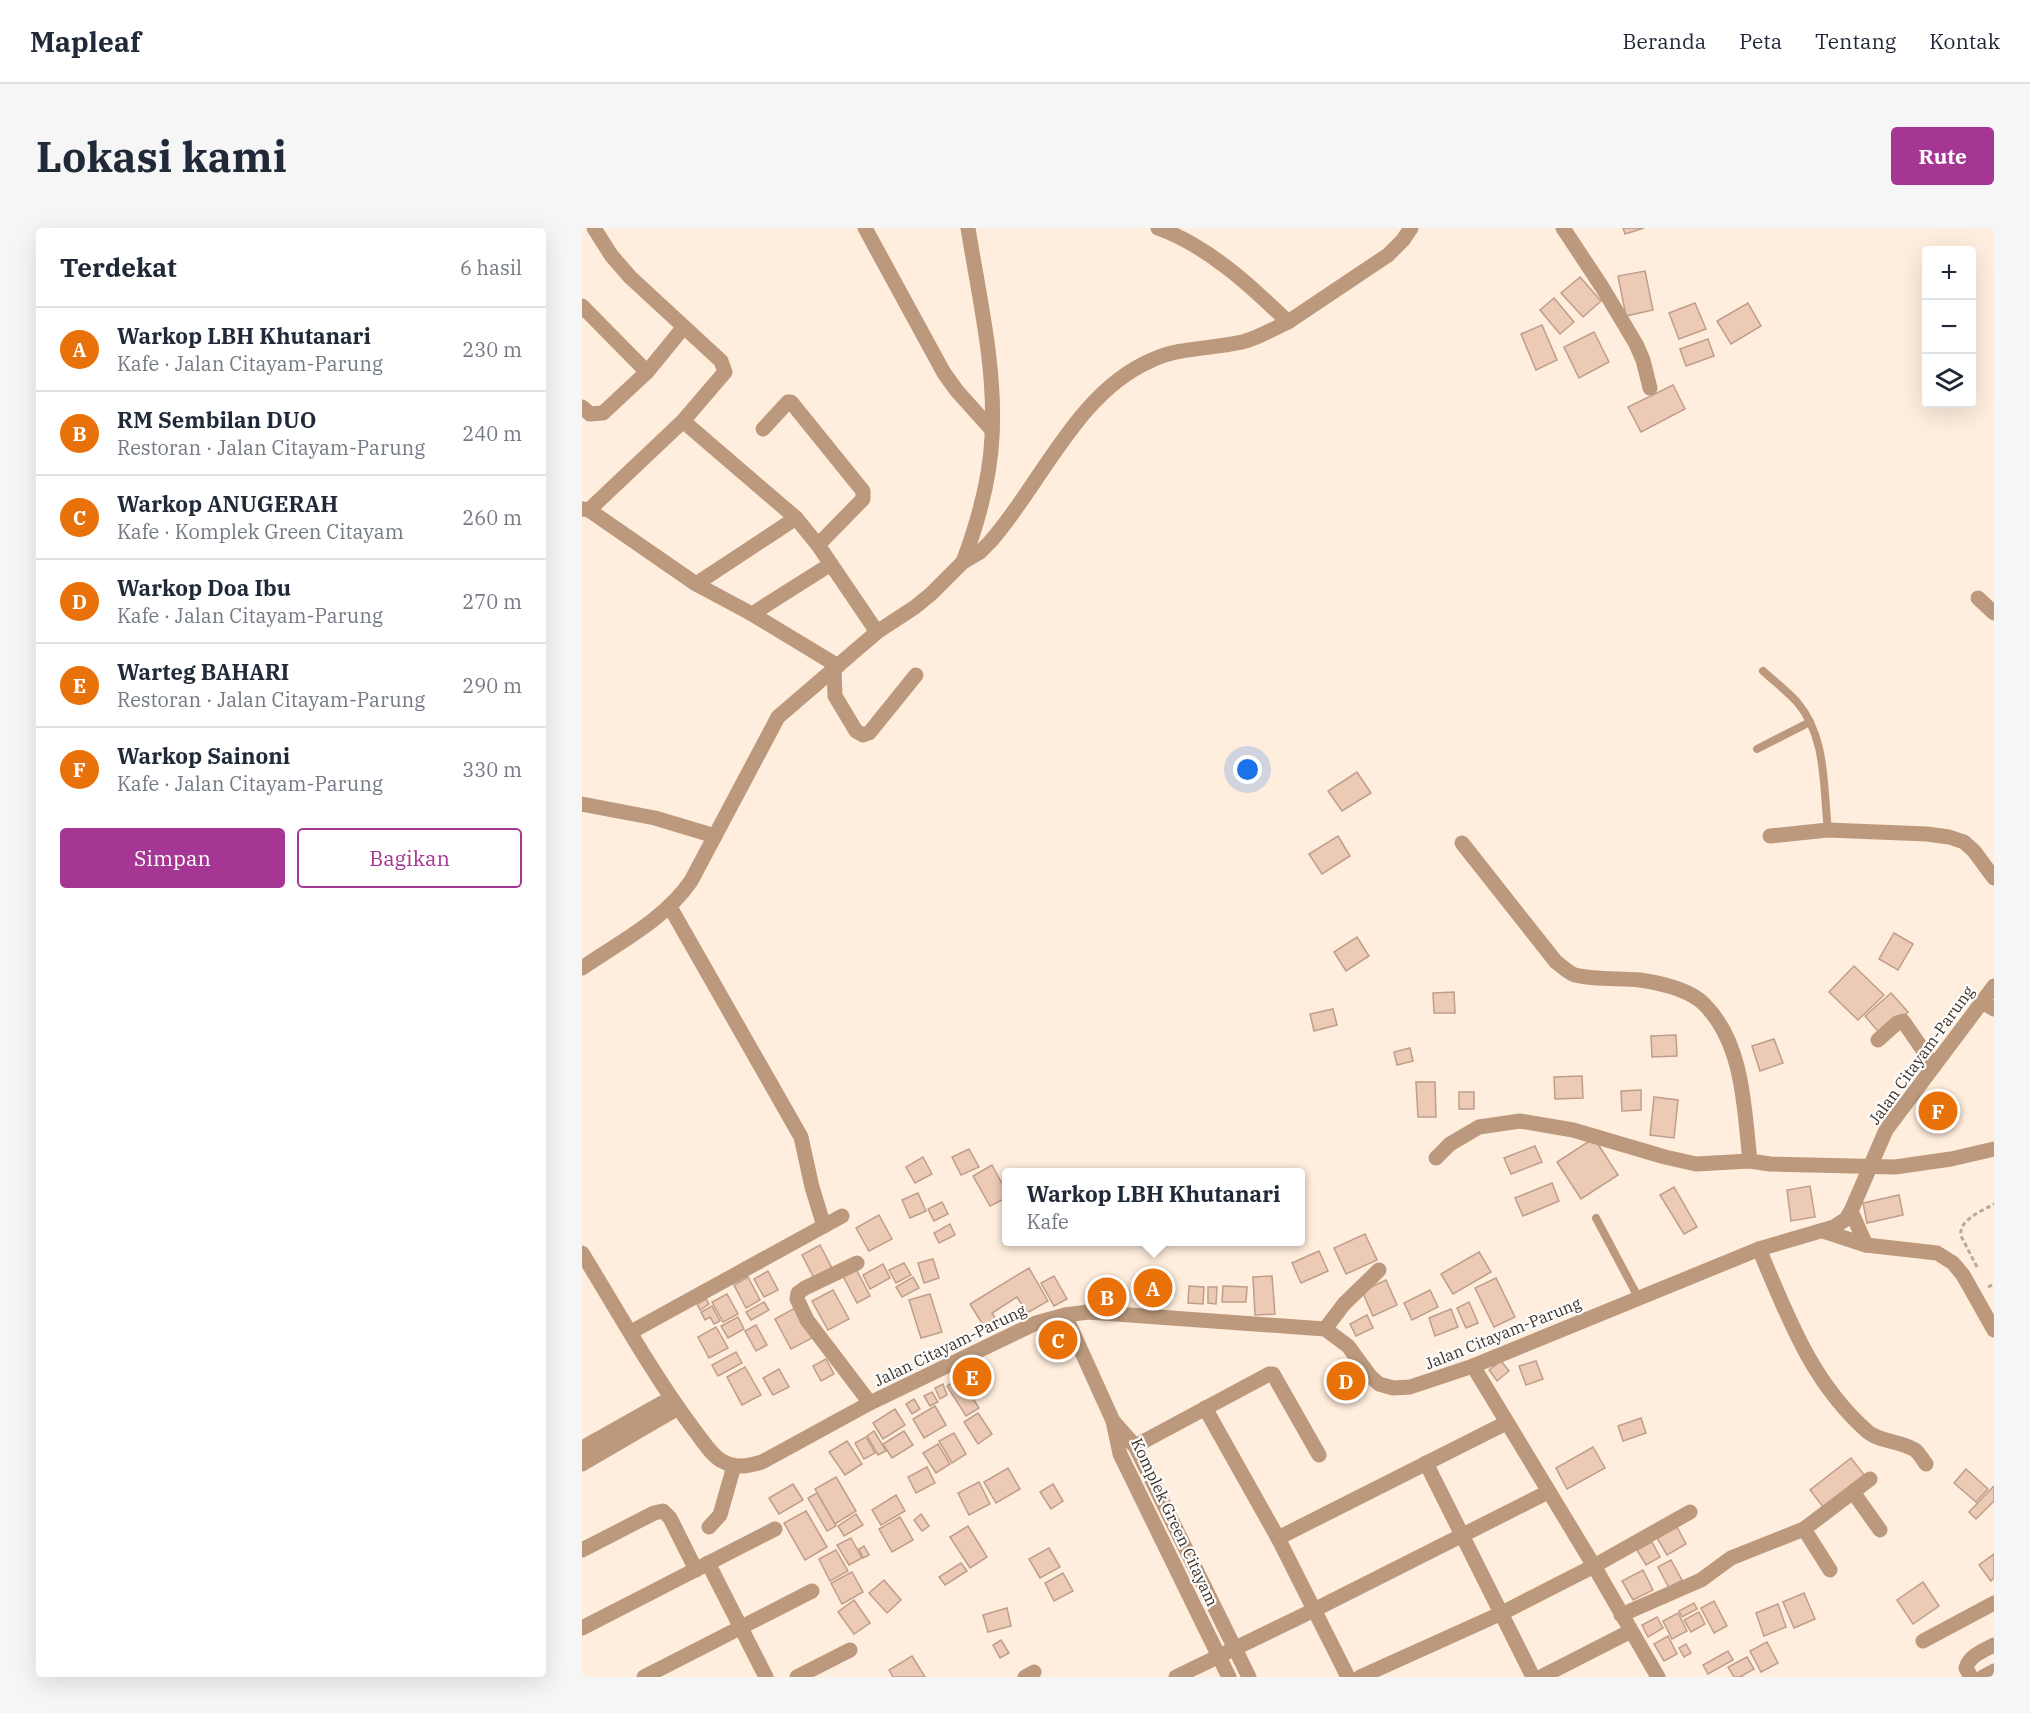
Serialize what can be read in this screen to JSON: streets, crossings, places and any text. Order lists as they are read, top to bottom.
{
  "streets": {
    "street": ["Jalan Citayam-Parung", "Komplek Green Citayam"]
  },
  "crossings": [
    ["Jalan Citayam-Parung", "Komplek Green Citayam"]
  ],
  "page": {
    "header": "Mapleaf",
    "nav": [
      "Beranda",
      "Peta",
      "Tentang",
      "Kontak"
    ],
    "buttons": [
      "Rute",
      ["Simpan", "Bagikan"]
    ],
    "title": "Lokasi kami",
    "heading": ["Terdekat", "6 hasil"],
    "map_buttons": ["+", "−"],
    "list": [
      {
        "mark": "A",
        "name": "Warkop LBH Khutanari",
        "note": "Kafe · Jalan Citayam-Parung",
        "value": "230 m"
      },
      {
        "mark": "B",
        "name": "RM Sembilan DUO",
        "note": "Restoran · Jalan Citayam-Parung",
        "value": "240 m"
      },
      {
        "mark": "C",
        "name": "Warkop ANUGERAH",
        "note": "Kafe · Komplek Green Citayam",
        "value": "260 m"
      },
      {
        "mark": "D",
        "name": "Warkop Doa Ibu",
        "note": "Kafe · Jalan Citayam-Parung",
        "value": "270 m"
      },
      {
        "mark": "E",
        "name": "Warteg BAHARI",
        "note": "Restoran · Jalan Citayam-Parung",
        "value": "290 m"
      },
      {
        "mark": "F",
        "name": "Warkop Sainoni",
        "note": "Kafe · Jalan Citayam-Parung",
        "value": "330 m"
      }
    ],
    "pins": [
      "F",
      "A",
      "B",
      "C",
      "E",
      "D"
    ],
    "popup": ["Warkop LBH Khutanari", "Kafe"]
  }
}
